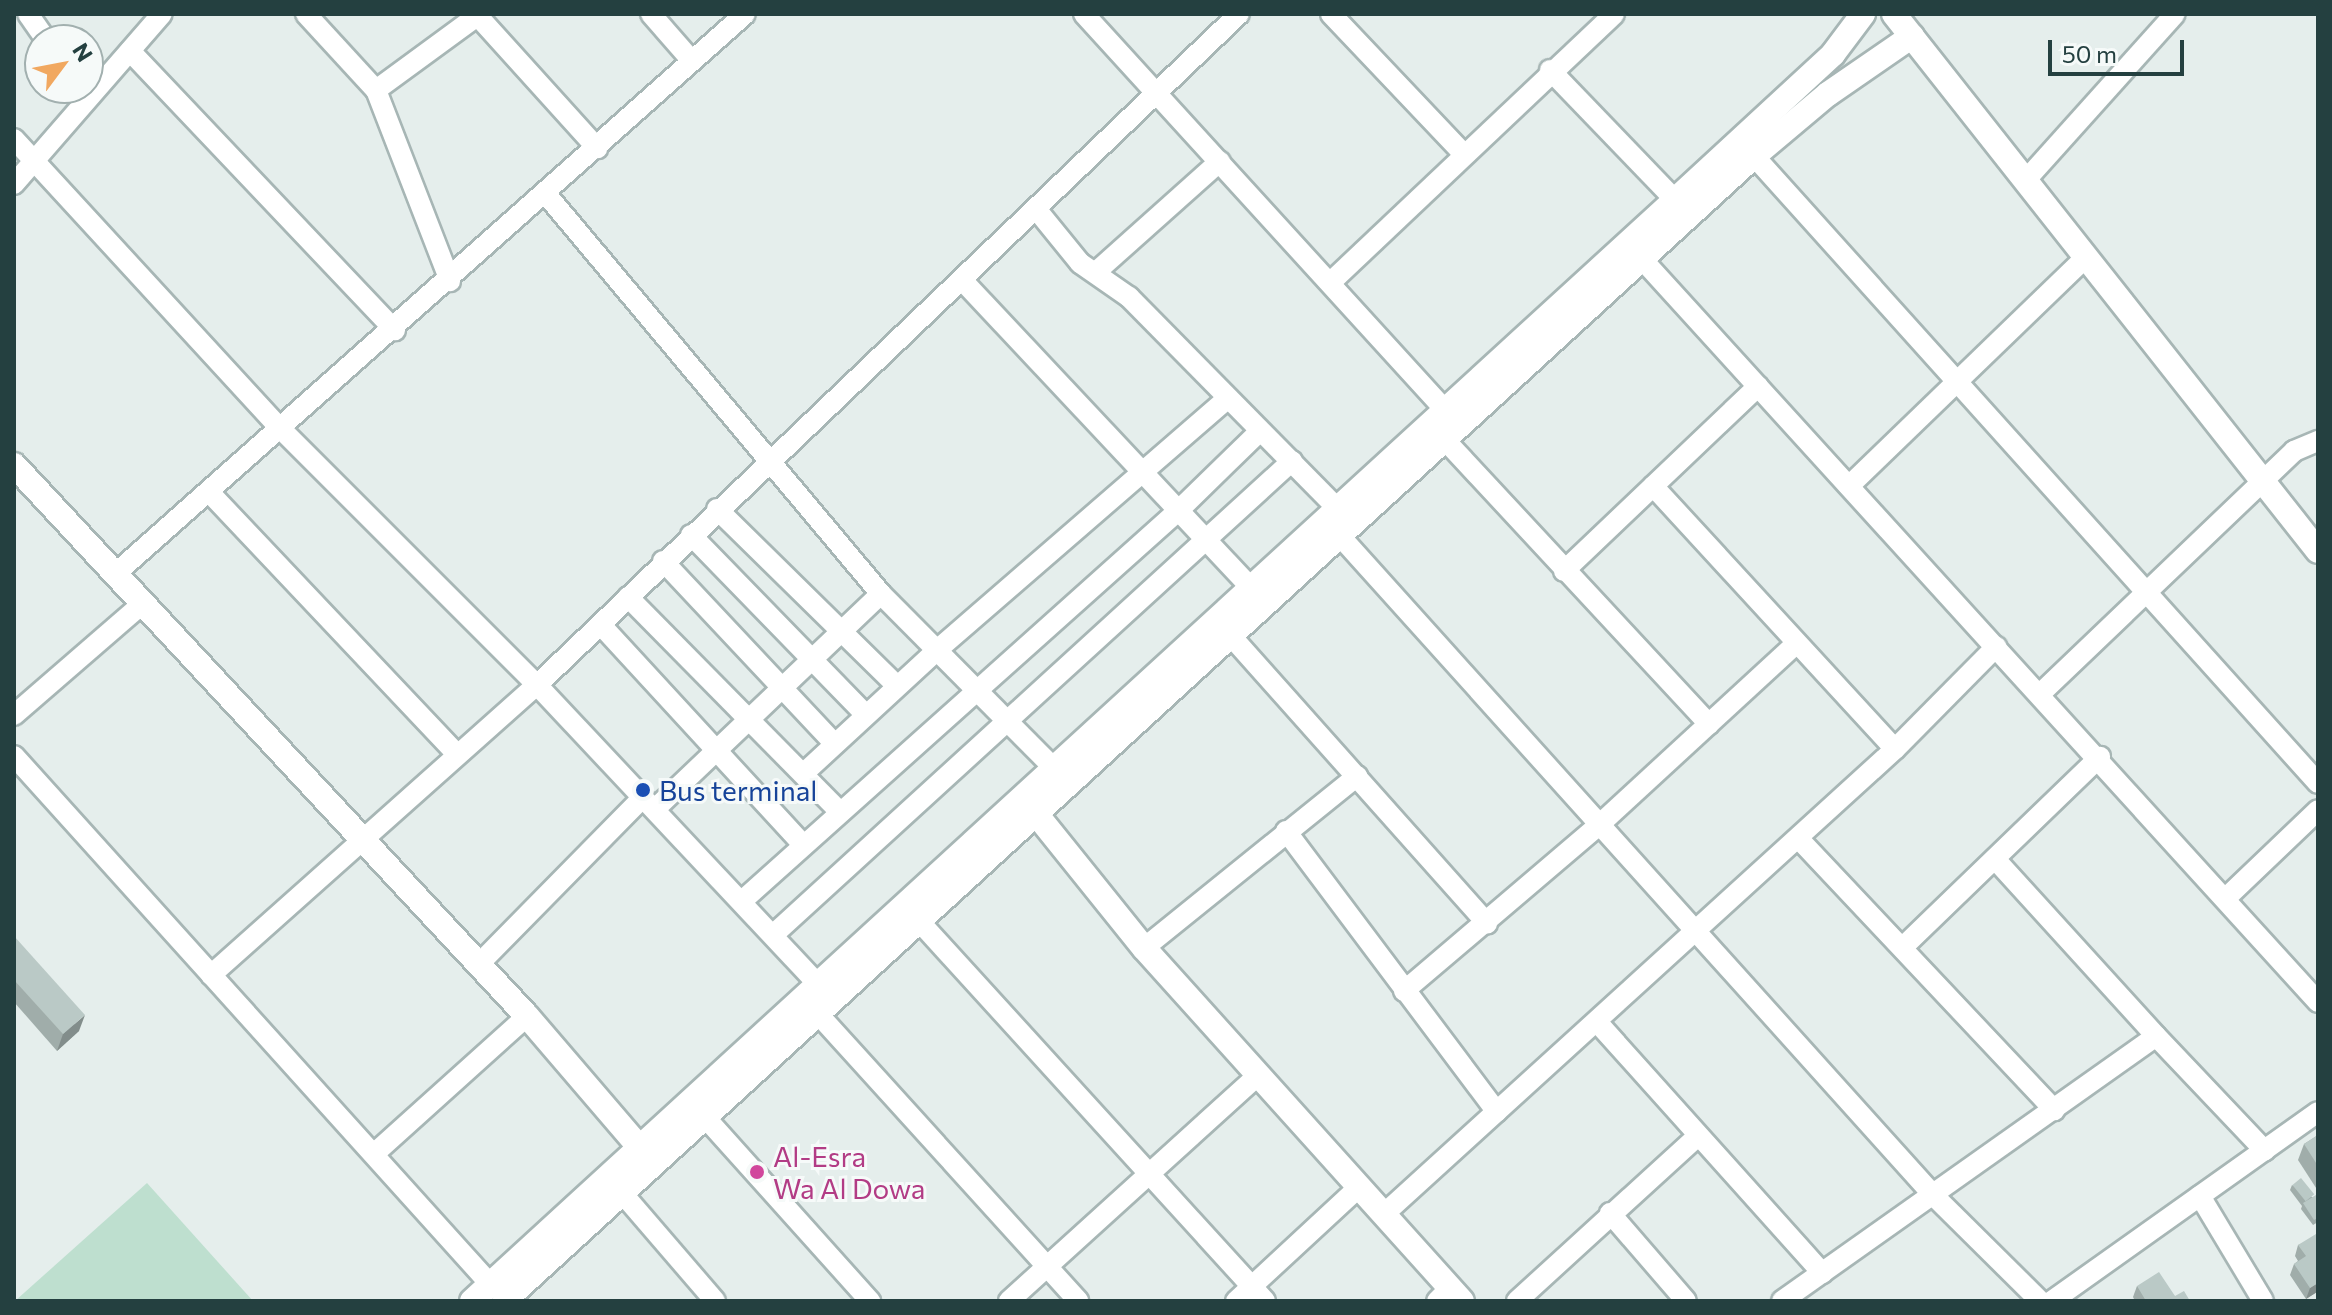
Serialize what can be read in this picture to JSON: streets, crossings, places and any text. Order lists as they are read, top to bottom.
{
  "places": ["Bus terminal", "Al-Esra Wa Al Dowa"],
  "scale_bar": "50 m",
  "north": "top right"
}
